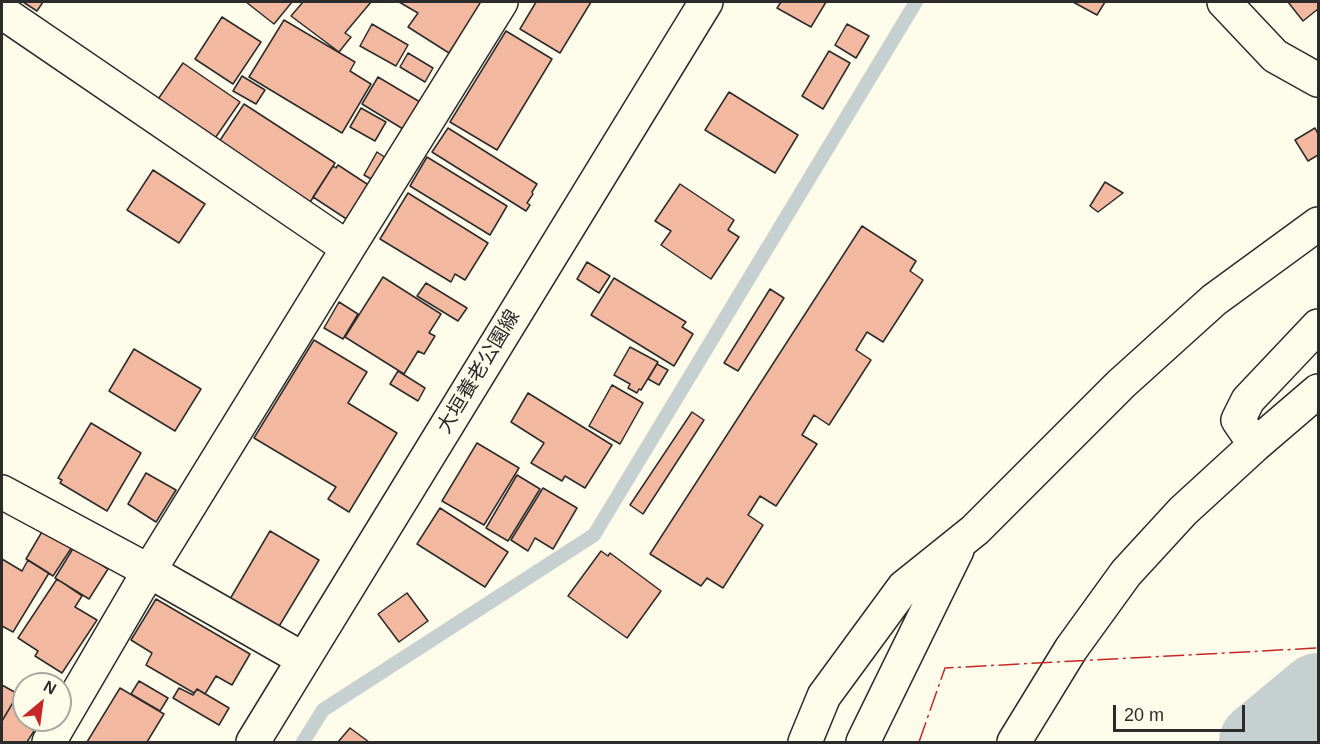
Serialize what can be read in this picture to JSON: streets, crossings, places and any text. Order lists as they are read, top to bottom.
{
  "streets": {
    "street": ["大垣養老公園線"]
  },
  "scale_bar": "20 m",
  "north": "top right"
}
